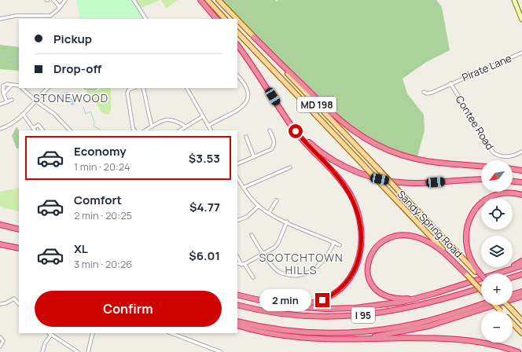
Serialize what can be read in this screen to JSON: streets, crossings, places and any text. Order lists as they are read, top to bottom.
{
  "streets": {
    "highway": ["I 95"],
    "main road": ["MD 198", "Sandy Spring Road"],
    "street": ["Pirate Lane", "Contee Road"]
  },
  "crossings": [
    ["Pirate Lane", "Contee Road"]
  ],
  "districts": ["STONEWOOD", "SCOTCHTOWN HILLS"],
  "north": "bottom left",
  "page": {
    "banner": ["Pickup", "Drop-off"],
    "list": [
      {
        "name": "Economy",
        "note": "1 min · 20:24",
        "value": "$3.53"
      },
      {
        "name": "Comfort",
        "note": "2 min · 20:25",
        "value": "$4.77"
      },
      {
        "name": "XL",
        "note": "3 min · 20:26",
        "value": "$6.01"
      }
    ],
    "map_buttons": ["+", "−"],
    "buttons": "Confirm",
    "bubble": "2 min"
  }
}
